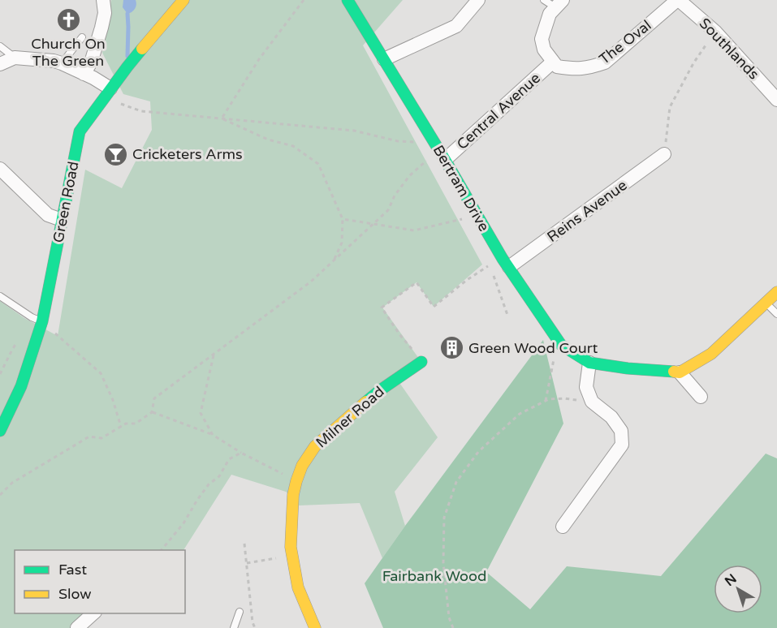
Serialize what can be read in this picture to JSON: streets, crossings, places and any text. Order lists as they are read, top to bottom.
{
  "streets": {
    "street": [
      "The Oval",
      "Southlands",
      "Central Avenue",
      "Bertram Drive",
      "Green Road",
      "Reins Avenue",
      "Milner Road"
    ]
  },
  "crossings": [
    ["The Oval", "Southlands"],
    ["The Oval", "Central Avenue"],
    ["Central Avenue", "Bertram Drive"],
    ["Bertram Drive", "Reins Avenue"]
  ],
  "parks": ["Fairbank Wood"],
  "places": {
    "church": ["Church On The Green"],
    "bar": ["Cricketers Arms"],
    "building": ["Green Wood Court"]
  },
  "legend": ["Fast", "Slow"],
  "north": "top left"
}
